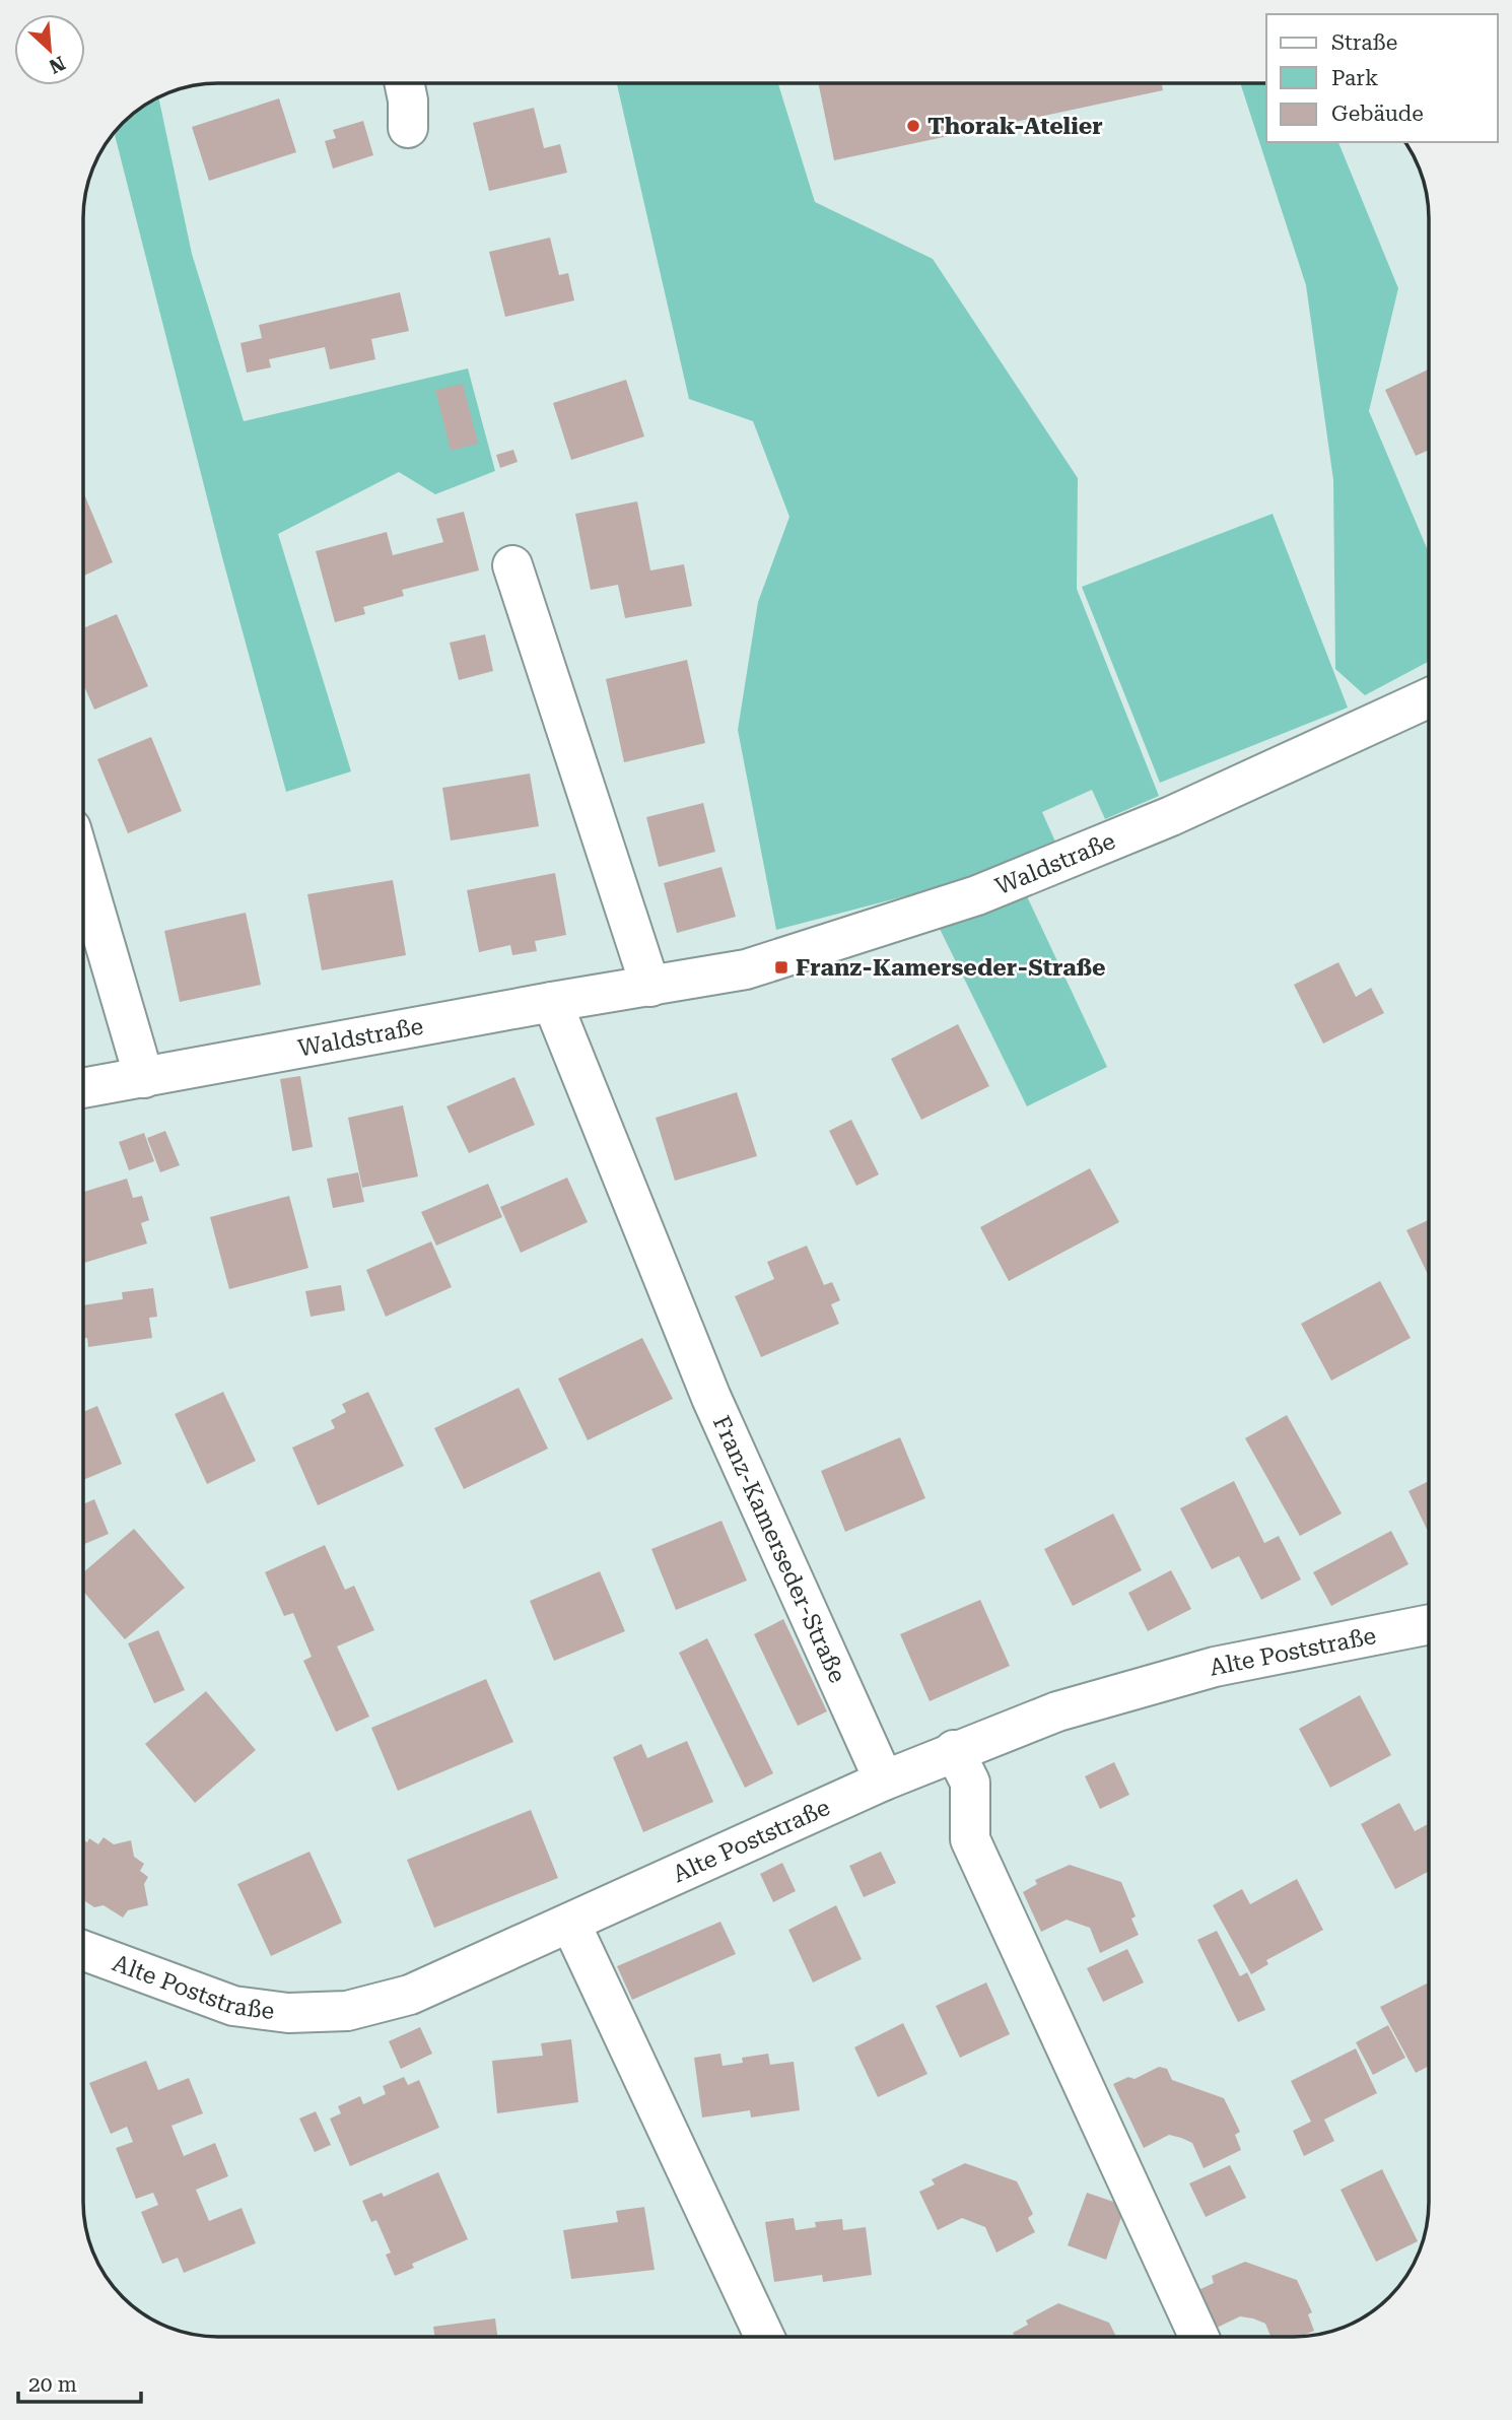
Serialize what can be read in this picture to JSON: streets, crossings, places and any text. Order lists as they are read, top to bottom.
{
  "streets": {
    "street": ["Waldstraße", "Franz-Kamerseder-Straße", "Alte Poststraße"]
  },
  "crossings": [
    ["Waldstraße", "Franz-Kamerseder-Straße"],
    ["Franz-Kamerseder-Straße", "Alte Poststraße"]
  ],
  "places": {
    "other": ["Thorak-Atelier"],
    "transit": ["Franz-Kamerseder-Straße"]
  },
  "legend": ["Straße", "Park", "Gebäude"],
  "scale_bar": "20 m",
  "north": "bottom right"
}
